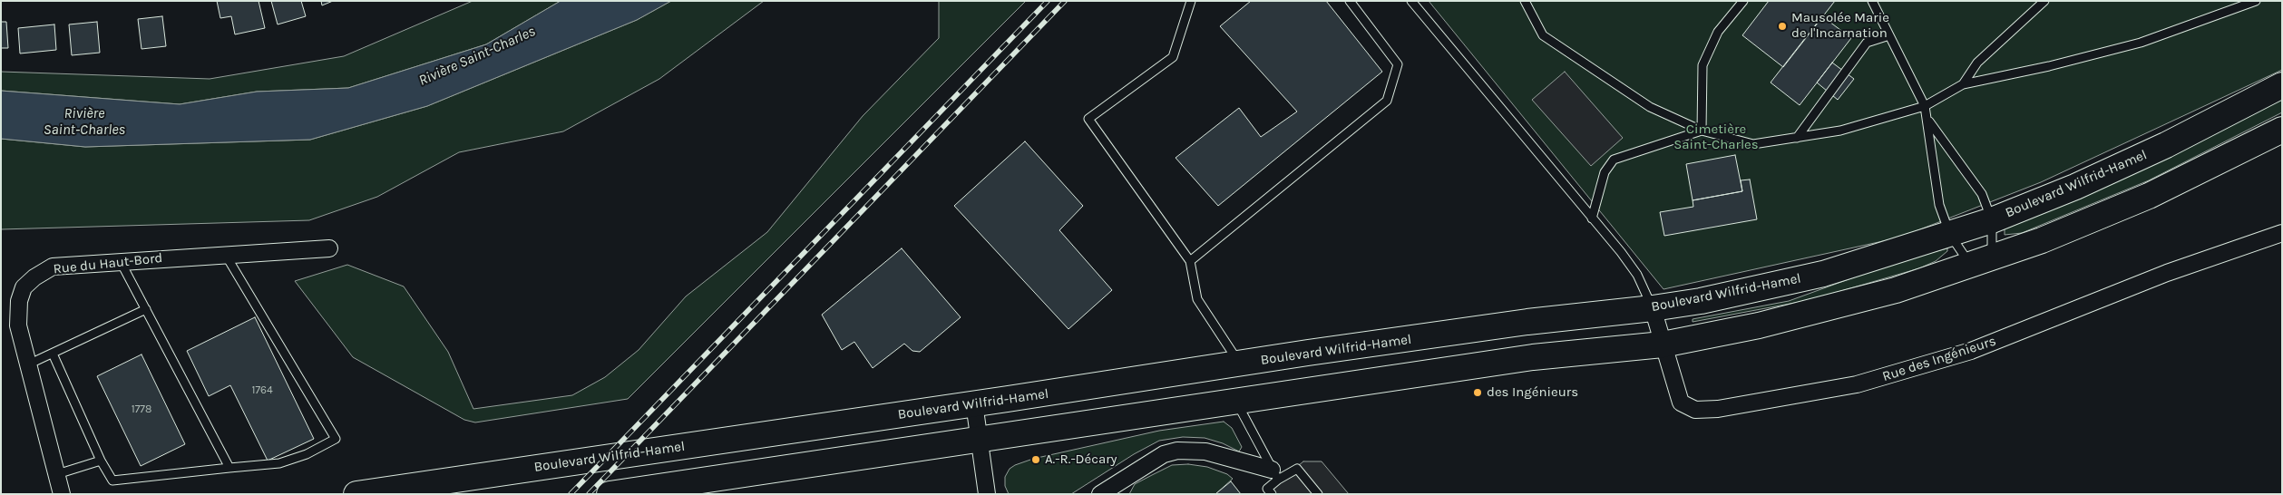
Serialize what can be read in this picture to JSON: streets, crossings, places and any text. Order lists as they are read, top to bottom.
{
  "streets": {
    "main road": ["Boulevard Wilfrid-Hamel"],
    "street": ["Rue du Haut-Bord", "Rue des Ingénieurs"]
  },
  "crossings": [
    ["Boulevard Wilfrid-Hamel", "Rue des Ingénieurs"]
  ],
  "water": ["Rivière Saint-Charles"],
  "parks": ["Cimetière Saint-Charles"],
  "places": ["Mausolée Marie de l'Incarnation", "des Ingénieurs", "A.-R.-Décary"],
  "house_numbers": ["1764", "1778"]
}
